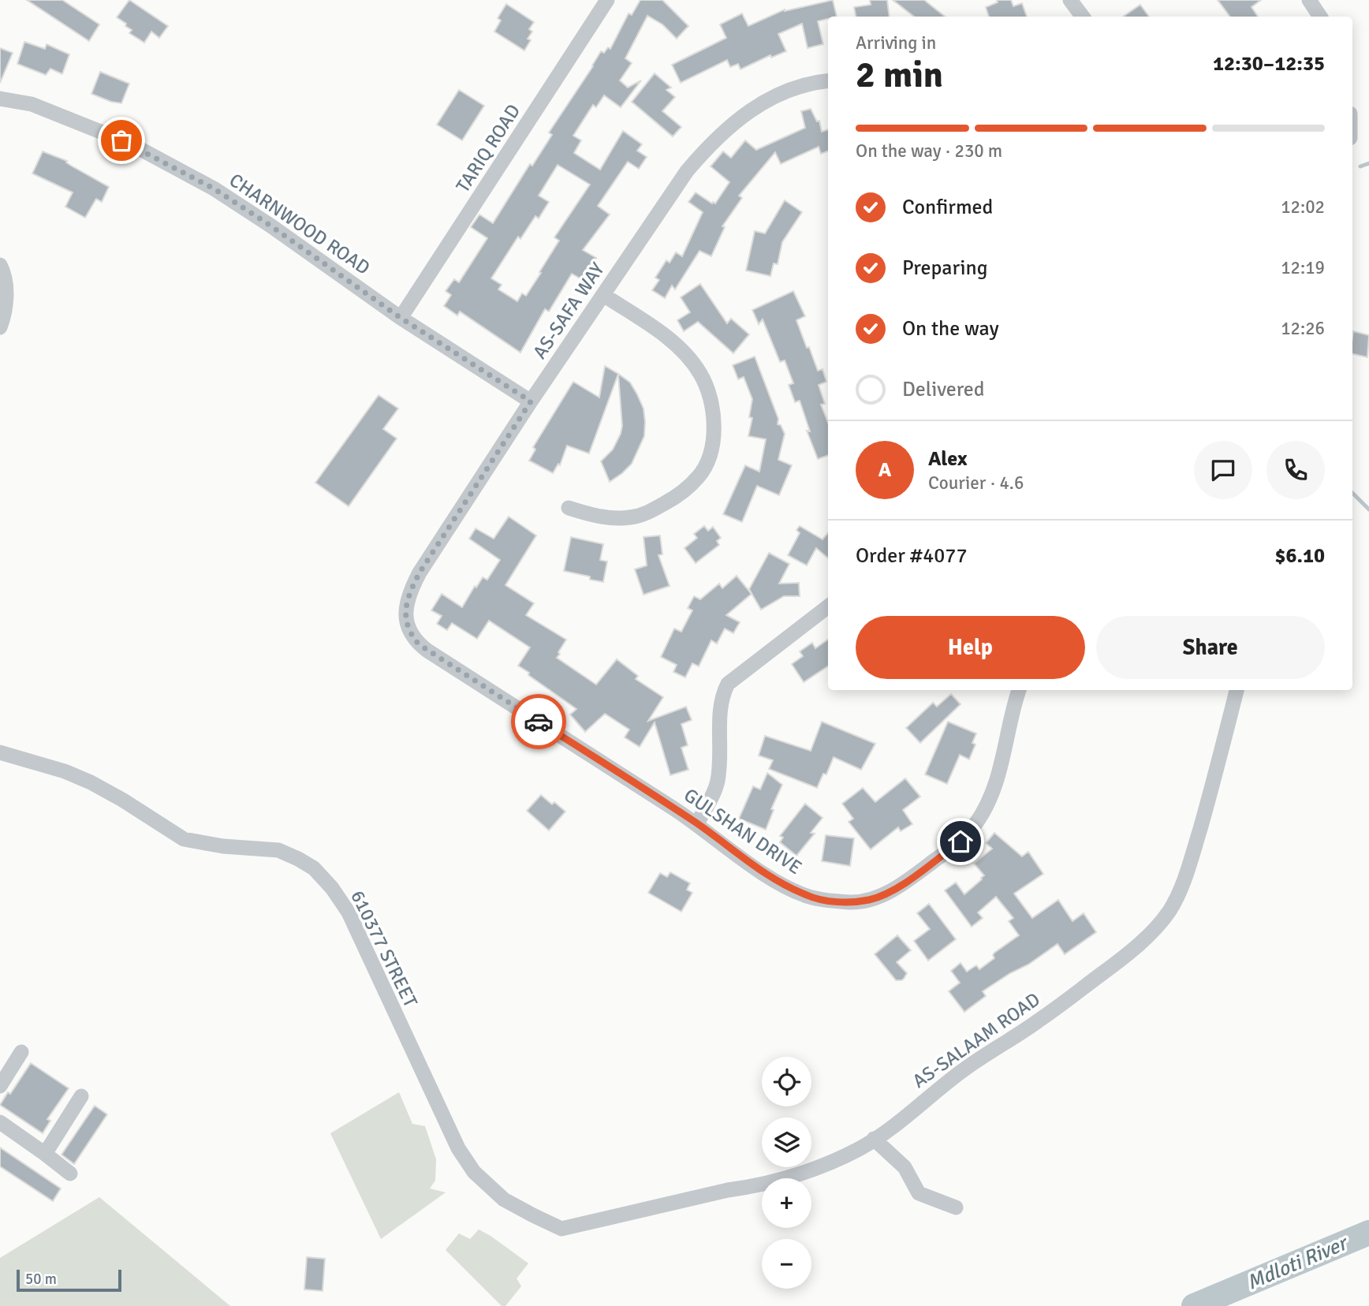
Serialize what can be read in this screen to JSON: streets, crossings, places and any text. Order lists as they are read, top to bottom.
{
  "streets": {
    "street": [
      "TARIQ ROAD",
      "CHARNWOOD ROAD",
      "AS-SAFA WAY",
      "GULSHAN DRIVE",
      "610377 STREET",
      "AS-SALAAM ROAD"
    ]
  },
  "crossings": [
    ["TARIQ ROAD", "CHARNWOOD ROAD"],
    ["CHARNWOOD ROAD", "AS-SAFA WAY"],
    ["AS-SAFA WAY", "GULSHAN DRIVE"],
    ["610377 STREET", "AS-SALAAM ROAD"]
  ],
  "water": ["Mdloti River"],
  "scale_bar": "50 m",
  "page": {
    "heading": ["2 min", "Arriving in", "12:30–12:35"],
    "panel": [
      "Alex",
      "Courier · 4.6",
      "Order #4077",
      "$6.10"
    ],
    "bar": "On the way · 230 m",
    "list": [
      ["Confirmed", "12:02"],
      ["Preparing", "12:19"],
      ["On the way", "12:26"],
      "Delivered"
    ],
    "round": "A",
    "buttons": ["Help", "Share"],
    "map_buttons": ["+", "−"],
    "scale": "50 m"
  }
}
